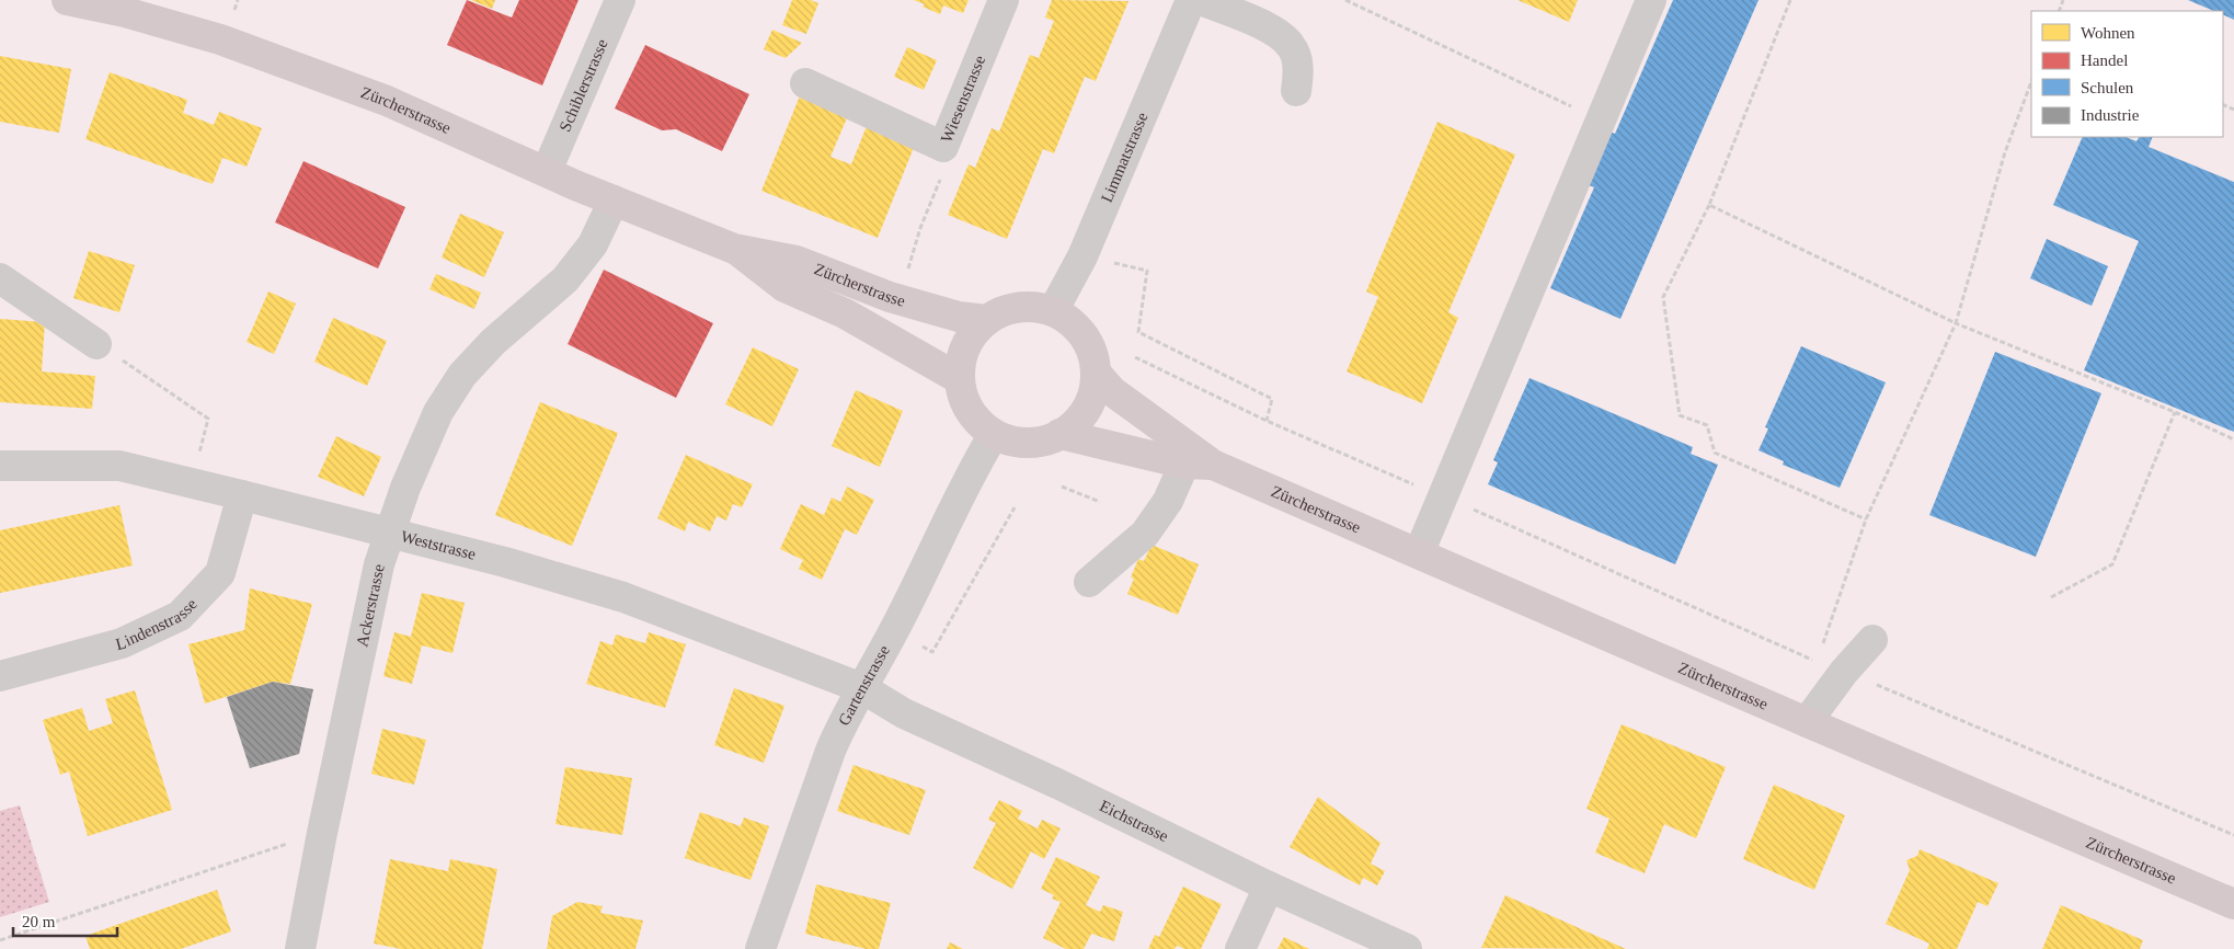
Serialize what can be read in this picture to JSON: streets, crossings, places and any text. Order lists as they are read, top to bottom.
{
  "streets": {
    "main road": ["Zürcherstrasse"],
    "street": [
      "Schiblerstrasse",
      "Wiesenstrasse",
      "Limmatstrasse",
      "Weststrasse",
      "Ackerstrasse",
      "Lindenstrasse",
      "Gartenstrasse",
      "Eichstrasse"
    ]
  },
  "crossings": [
    ["Schiblerstrasse", "Zürcherstrasse"],
    ["Zürcherstrasse", "Limmatstrasse"],
    ["Zürcherstrasse", "Ackerstrasse"],
    ["Zürcherstrasse", "Gartenstrasse"],
    ["Limmatstrasse", "Gartenstrasse"],
    ["Weststrasse", "Ackerstrasse"],
    ["Weststrasse", "Lindenstrasse"],
    ["Weststrasse", "Gartenstrasse"],
    ["Weststrasse", "Eichstrasse"],
    ["Gartenstrasse", "Eichstrasse"]
  ],
  "legend": [
    "Wohnen",
    "Handel",
    "Schulen",
    "Industrie"
  ],
  "scale_bar": "20 m"
}
